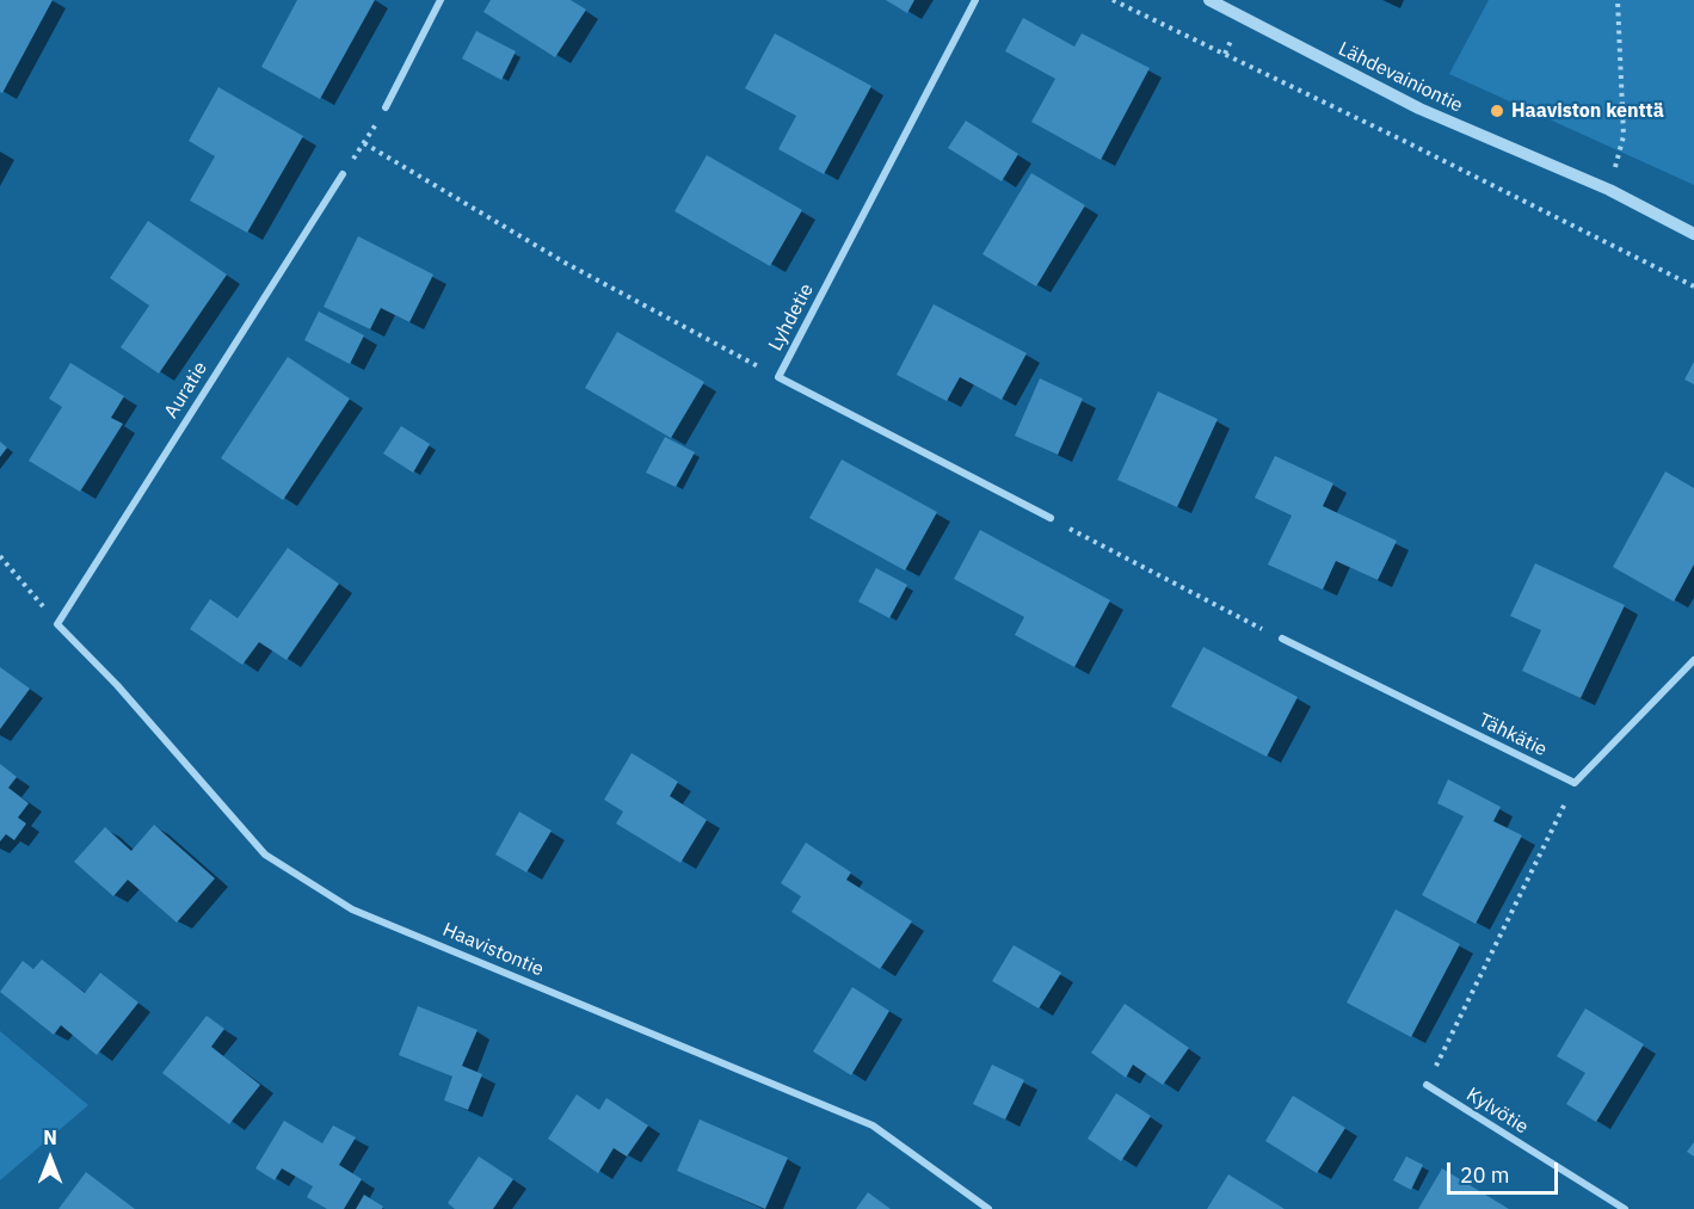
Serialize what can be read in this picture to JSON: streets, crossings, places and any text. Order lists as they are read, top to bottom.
{
  "streets": {
    "street": [
      "Lähdevainiontie",
      "Lyhdetie",
      "Auratie",
      "Tähkätie",
      "Haavistontie",
      "Kylvötie"
    ]
  },
  "crossings": [
    ["Auratie", "Haavistontie"]
  ],
  "places": ["Haaviston kenttä"],
  "scale_bar": "20 m",
  "north": "top"
}
